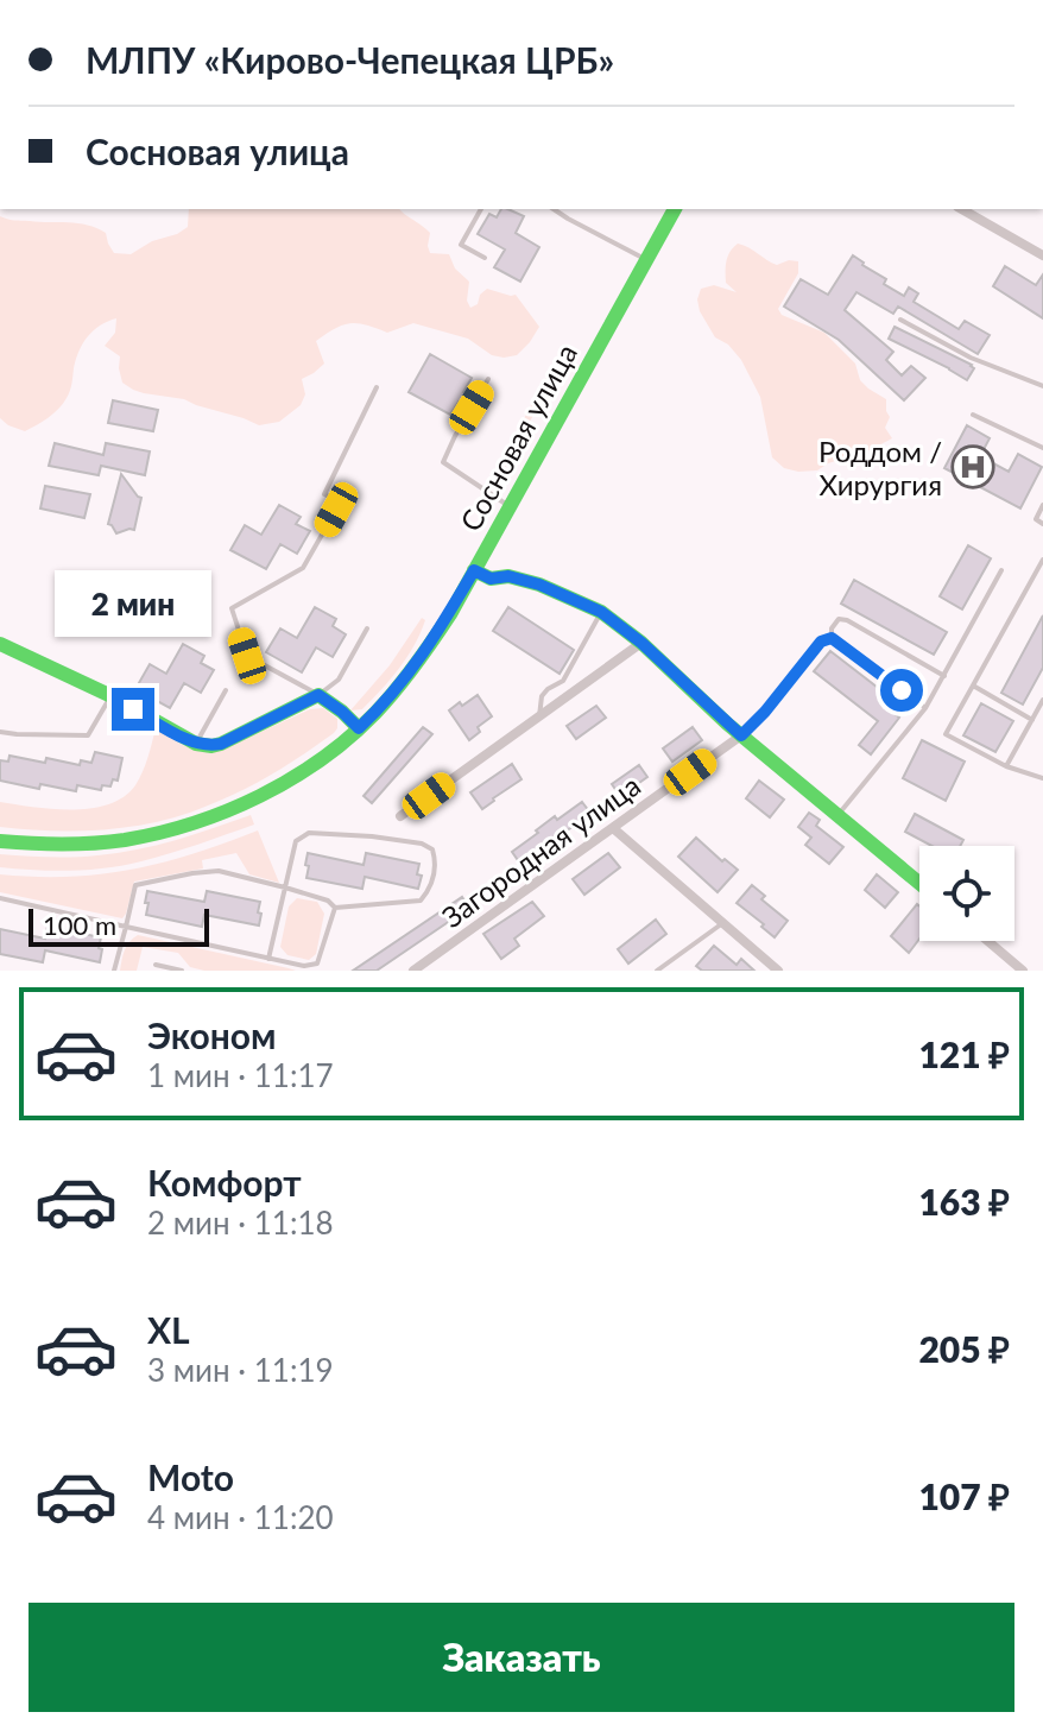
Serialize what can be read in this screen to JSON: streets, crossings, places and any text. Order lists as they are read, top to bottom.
{
  "streets": {
    "street": ["Сосновая улица", "Загородная улица"]
  },
  "places": {
    "hospital": ["Роддом / Хирургия"]
  },
  "scale_bar": "100 m",
  "page": {
    "banner": ["МЛПУ «Кирово-Чепецкая ЦРБ»", "Сосновая улица"],
    "bubble": "2 мин",
    "scale": "100 m",
    "list": [
      {
        "name": "Эконом",
        "note": "1 мин · 11:17",
        "value": "121 ₽"
      },
      {
        "name": "Комфорт",
        "note": "2 мин · 11:18",
        "value": "163 ₽"
      },
      {
        "name": "XL",
        "note": "3 мин · 11:19",
        "value": "205 ₽"
      },
      {
        "name": "Moto",
        "note": "4 мин · 11:20",
        "value": "107 ₽"
      }
    ],
    "buttons": "Заказать"
  }
}
